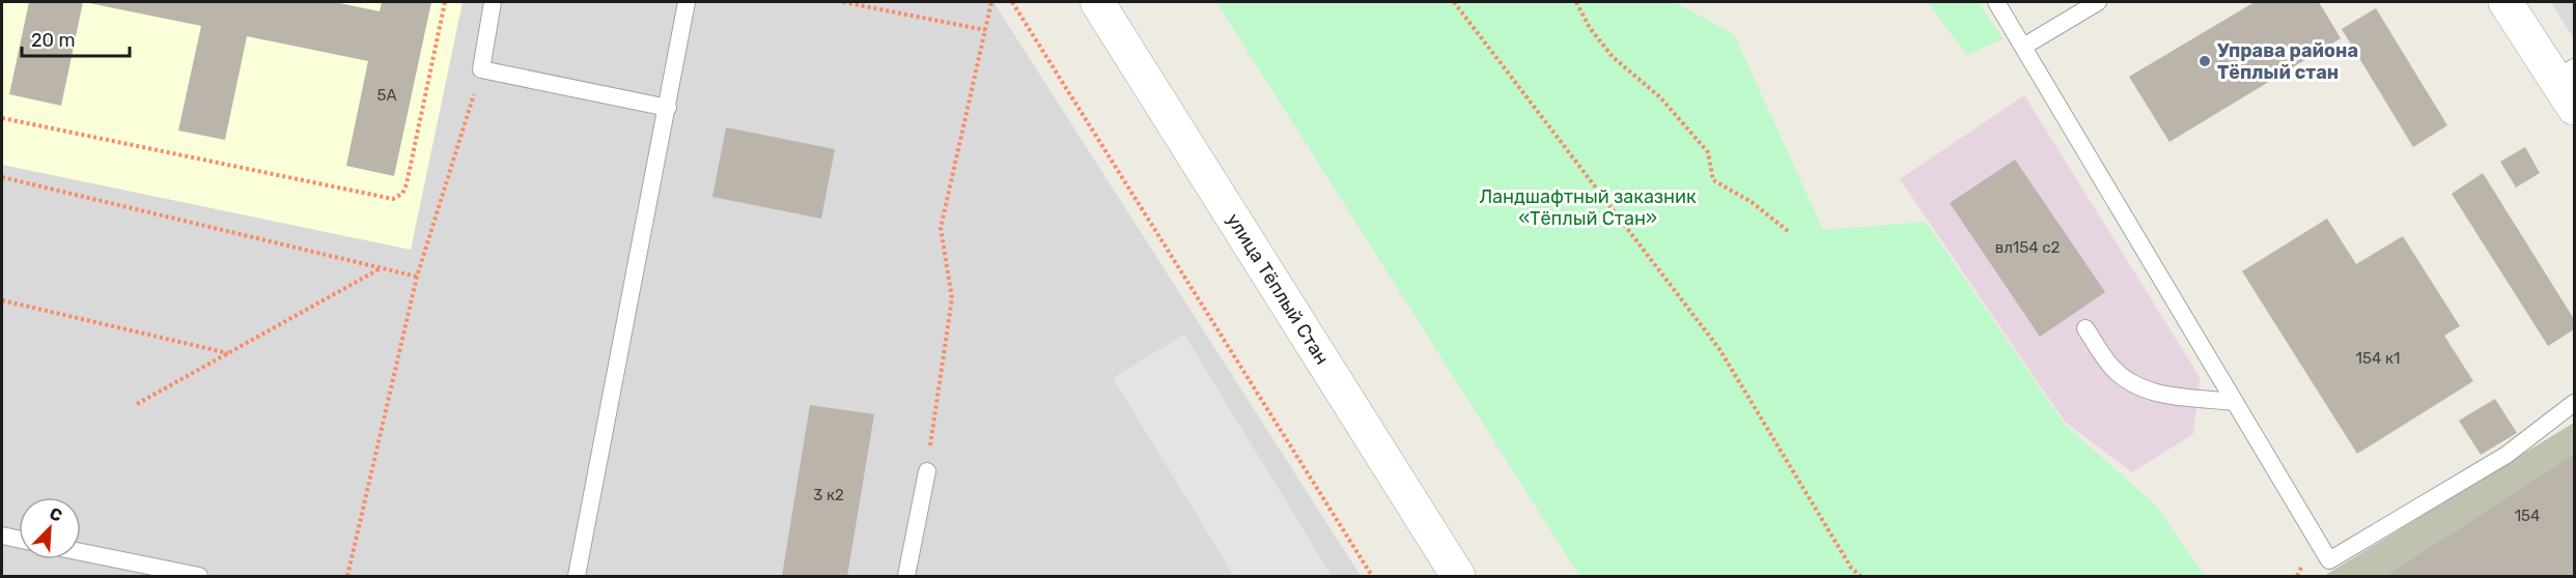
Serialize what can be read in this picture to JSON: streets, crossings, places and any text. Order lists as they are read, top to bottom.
{
  "streets": {
    "street": ["улица Тёплый Стан"]
  },
  "parks": ["Ландшафтный заказник «Тёплый Стан»"],
  "places": ["Управа района Тёплый стан"],
  "house_numbers": [
    "5А",
    "вл154 с2",
    "154 к1",
    "3 к2",
    "154"
  ],
  "scale_bar": "20 m",
  "north": "top right"
}
